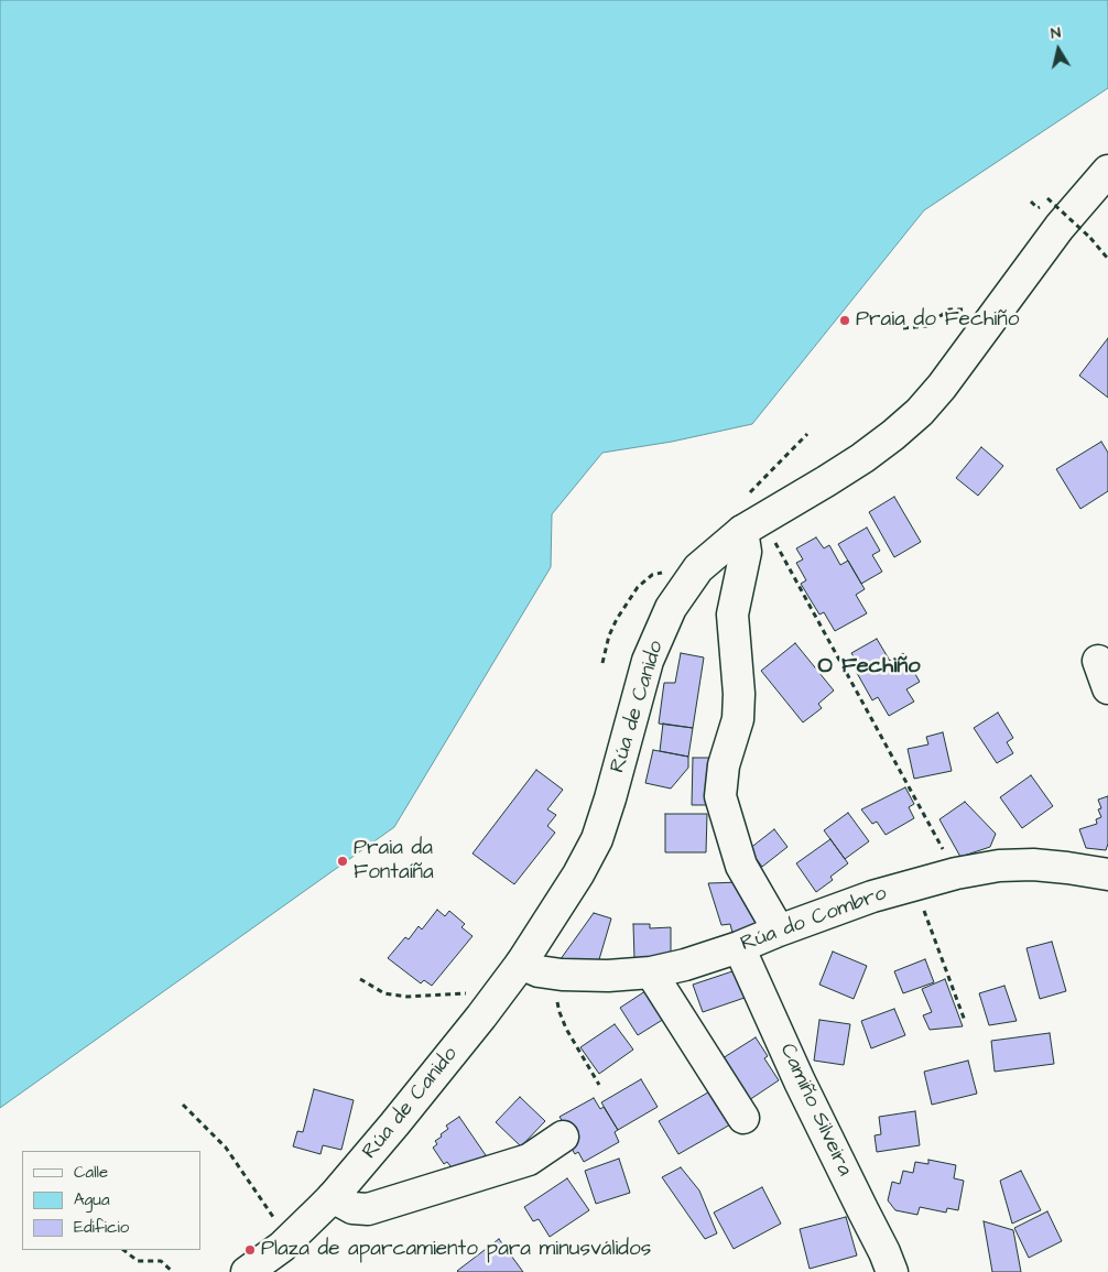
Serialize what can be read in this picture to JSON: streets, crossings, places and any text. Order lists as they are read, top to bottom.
{
  "streets": {
    "street": ["Rúa de Canido", "Rúa do Combro", "Camiño Silveira"]
  },
  "crossings": [
    ["Rúa de Canido", "Rúa do Combro"],
    ["Rúa do Combro", "Camiño Silveira"]
  ],
  "districts": ["O Fechiño"],
  "places": ["Praia do Fechiño", "Praia da Fontaíña", "Plaza de aparcamiento para minusválidos"],
  "legend": ["Calle", "Agua", "Edificio"],
  "north": "top"
}
